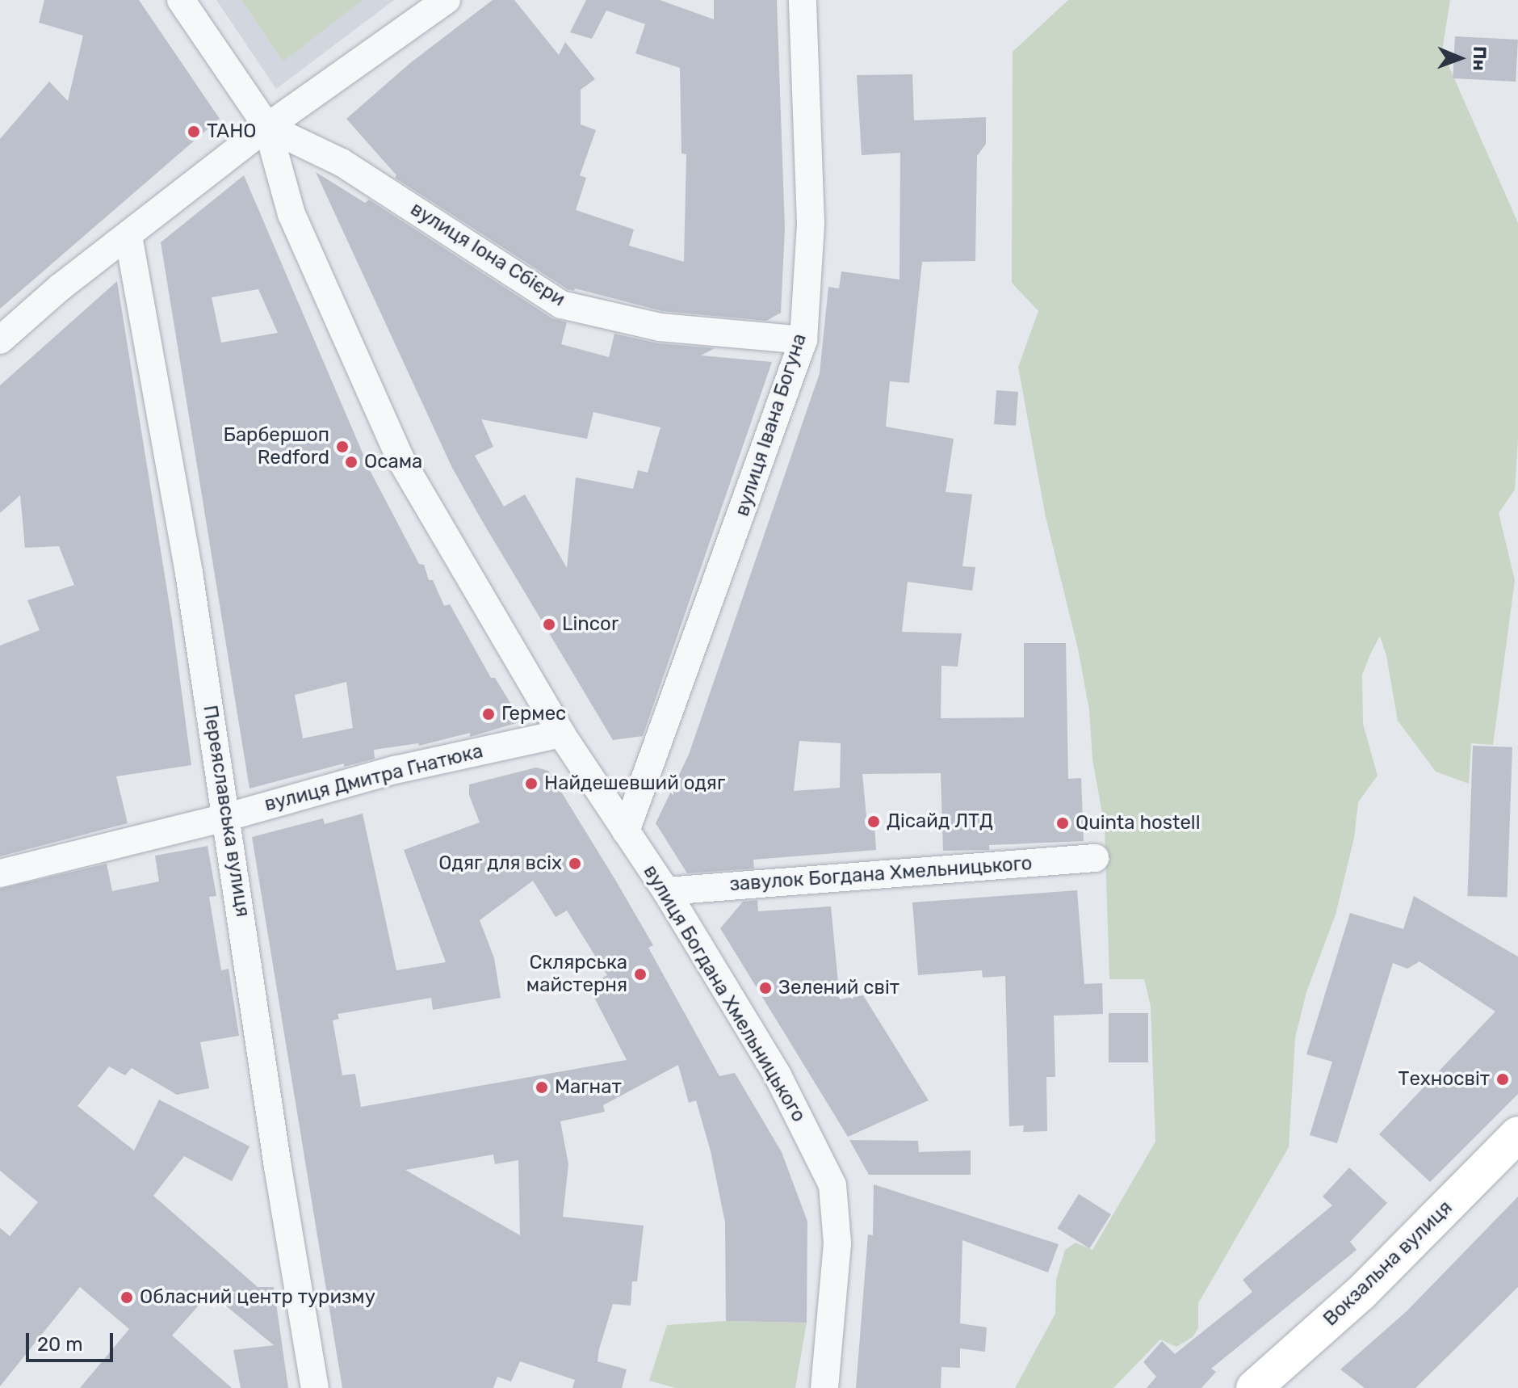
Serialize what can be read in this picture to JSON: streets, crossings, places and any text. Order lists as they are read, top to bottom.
{
  "streets": {
    "main road": ["Вокзальна вулиця"],
    "street": [
      "вулиця Іона Сбієри",
      "вулиця Івана Богуна",
      "вулиця Дмитра Гнатюка",
      "Переяславська вулиця",
      "завулок Богдана Хмельницького",
      "вулиця Богдана Хмельницького"
    ]
  },
  "crossings": [
    ["вулиця Іона Сбієри", "вулиця Івана Богуна"],
    ["вулиця Івана Богуна", "вулиця Богдана Хмельницького"],
    ["вулиця Дмитра Гнатюка", "Переяславська вулиця"],
    ["вулиця Дмитра Гнатюка", "вулиця Богдана Хмельницького"],
    ["завулок Богдана Хмельницького", "вулиця Богдана Хмельницького"]
  ],
  "places": [
    "TAHO",
    "Барбершоп Redford",
    "Осама",
    "Lincor",
    "Гермес",
    "Найдешевший одяг",
    "Дісайд ЛТД",
    "Quinta hostell",
    "Одяг для всіх",
    "Склярська майстерня",
    "Зелений світ",
    "Техносвіт",
    "Магнат",
    "Обласний центр туризму"
  ],
  "scale_bar": "20 m",
  "north": "right"
}
